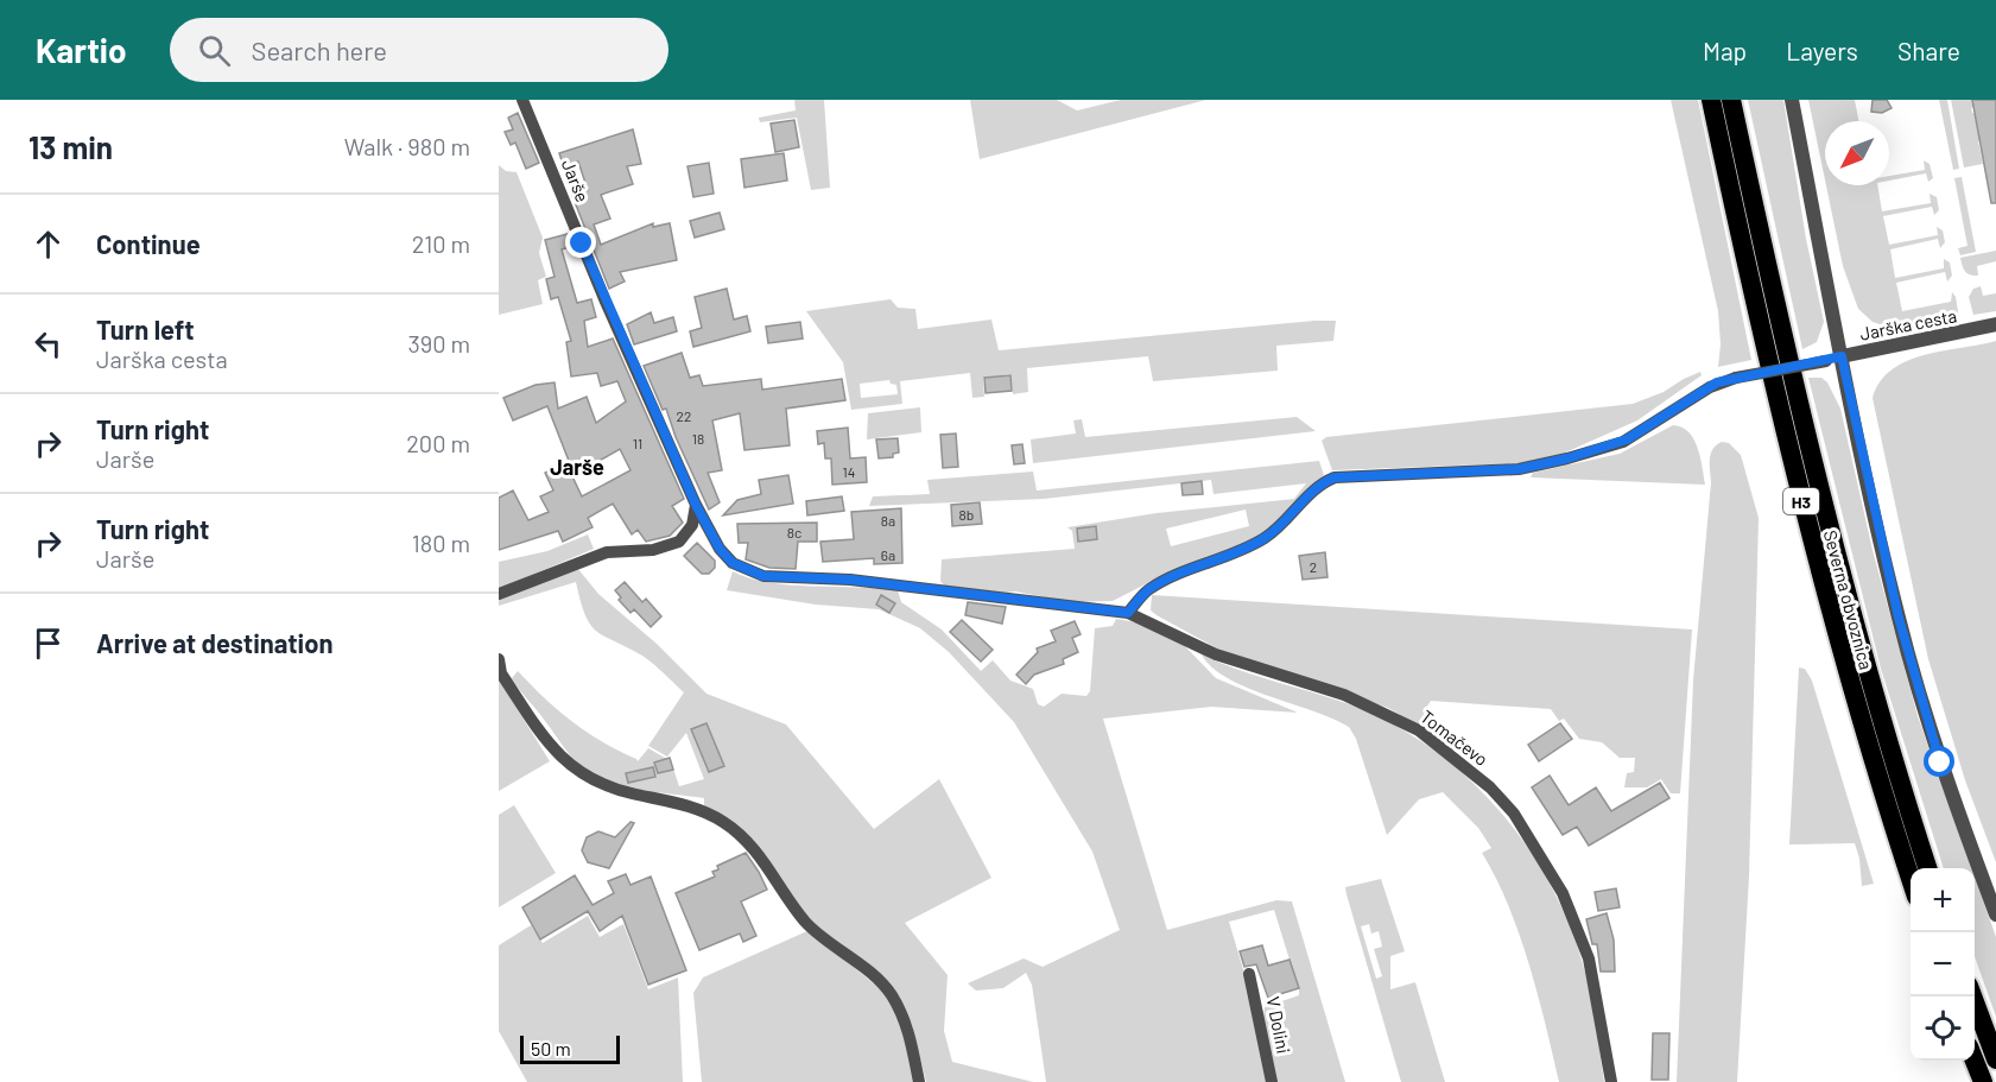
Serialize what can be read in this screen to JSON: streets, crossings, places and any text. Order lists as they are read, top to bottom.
{
  "streets": {
    "highway": ["H3", "Severna obvoznica"],
    "street": [
      "Jarše",
      "Jarška cesta",
      "Tomačevo",
      "V Dolini"
    ]
  },
  "crossings": [
    ["Jarše", "Tomačevo"],
    ["Jarška cesta", "Tomačevo"]
  ],
  "districts": ["Jarše"],
  "house_numbers": [
    "22",
    "18",
    "11",
    "14",
    "8b",
    "8a",
    "8c",
    "6a",
    "2"
  ],
  "scale_bar": "50 m",
  "north": "bottom left",
  "page": {
    "header": "Kartio",
    "search": "Search here",
    "nav": ["Map", "Layers", "Share"],
    "heading": ["13 min", "Walk · 980 m"],
    "list": [
      ["Continue", "210 m"],
      ["Turn left", "Jarška cesta", "390 m"],
      ["Turn right", "Jarše", "200 m"],
      ["Turn right", "Jarše", "180 m"],
      "Arrive at destination"
    ],
    "map_buttons": ["+", "−"],
    "scale": "50 m"
  }
}
